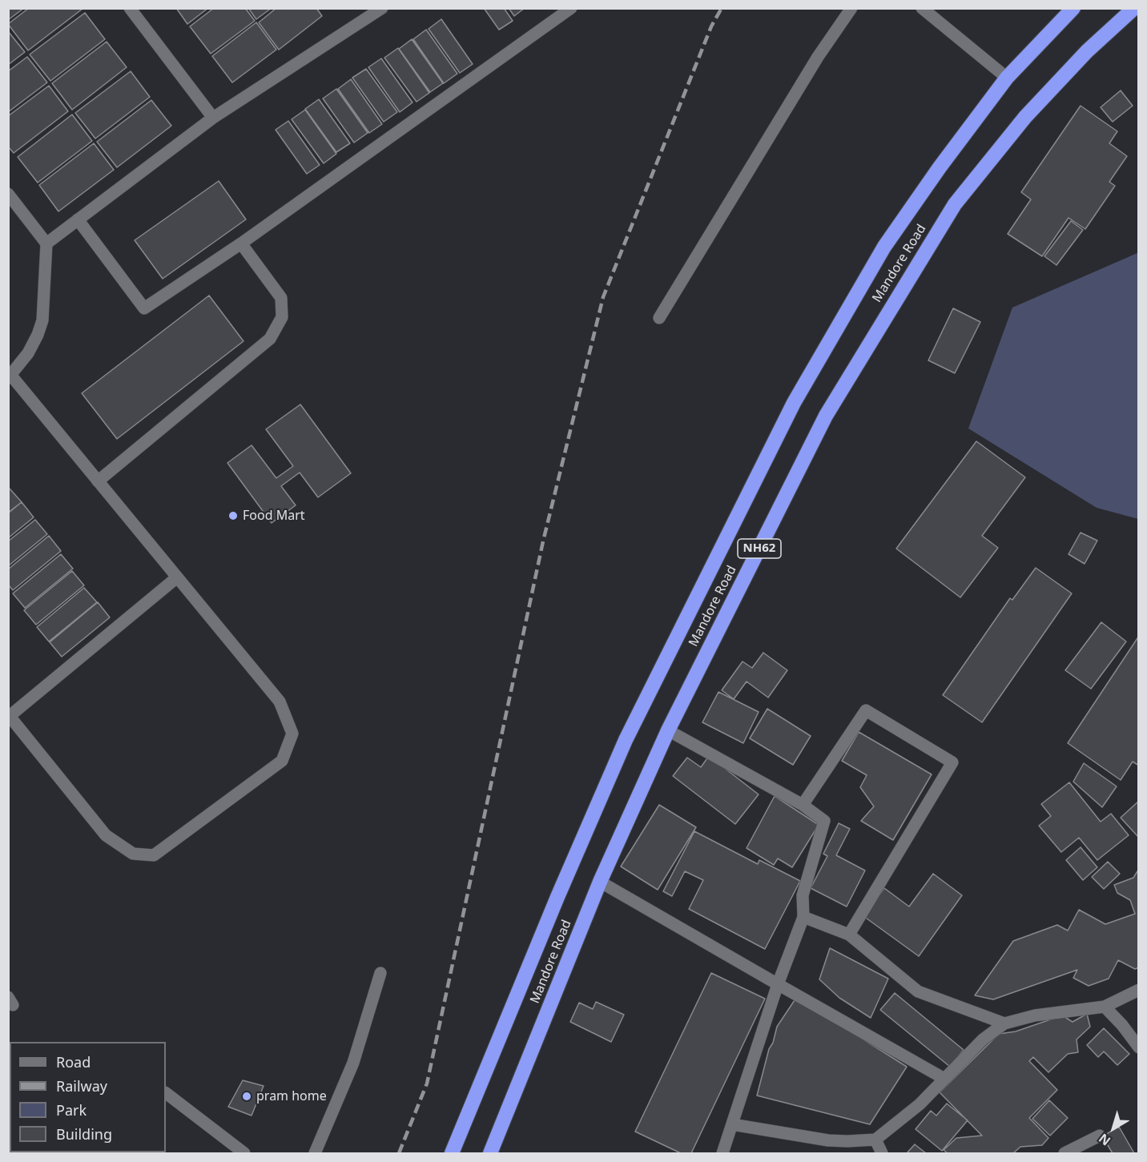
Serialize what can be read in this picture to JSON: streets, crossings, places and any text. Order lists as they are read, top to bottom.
{
  "streets": {
    "highway": ["Mandore Road", "NH62"]
  },
  "places": ["Food Mart", "pram home"],
  "legend": [
    "Road",
    "Railway",
    "Park",
    "Building"
  ],
  "north": "bottom left"
}
